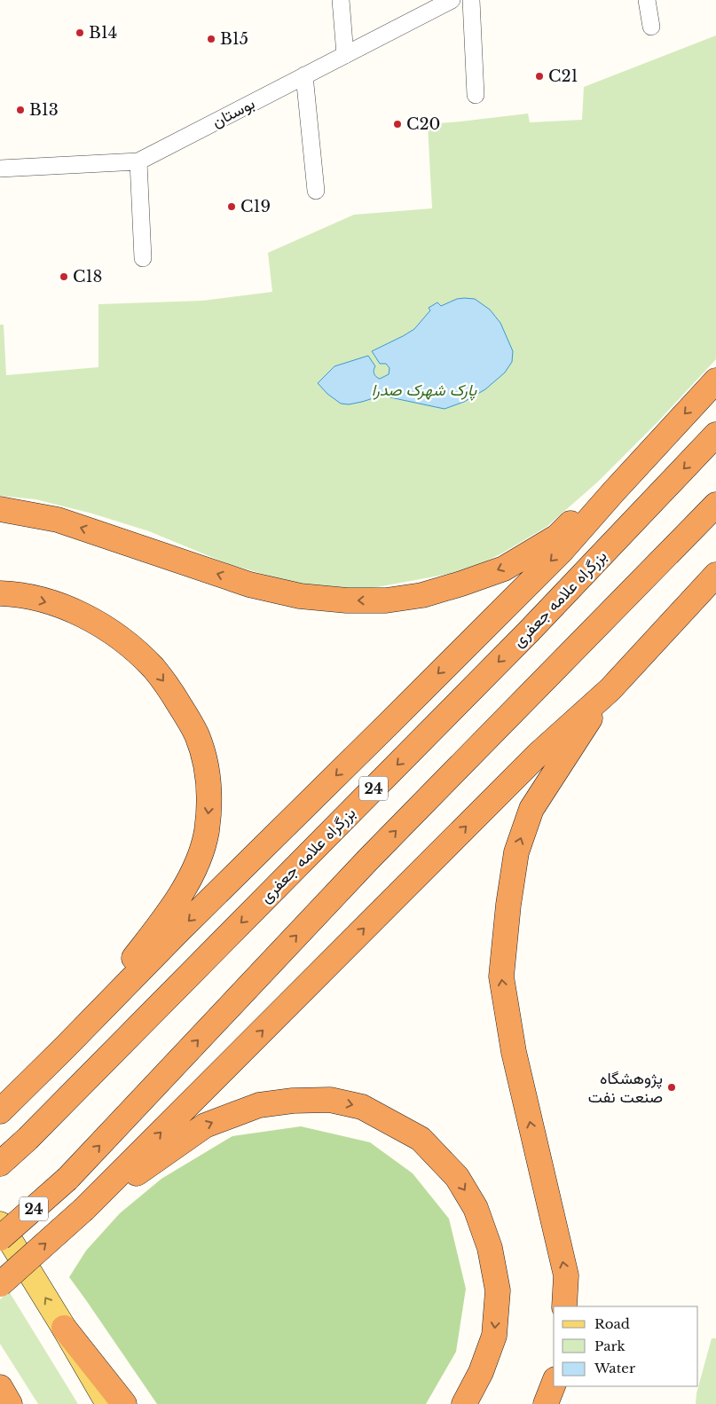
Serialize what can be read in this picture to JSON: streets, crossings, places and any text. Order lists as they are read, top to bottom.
{
  "streets": {
    "highway": ["بزرگراه علامه جعفری", "24"],
    "street": ["بوستان"]
  },
  "parks": ["پارک شهرک صدرا"],
  "places": [
    "B14",
    "B15",
    "C21",
    "B13",
    "C20",
    "C19",
    "C18",
    "پژوهشگاه صنعت نفت"
  ],
  "legend": ["Road", "Park", "Water"]
}
